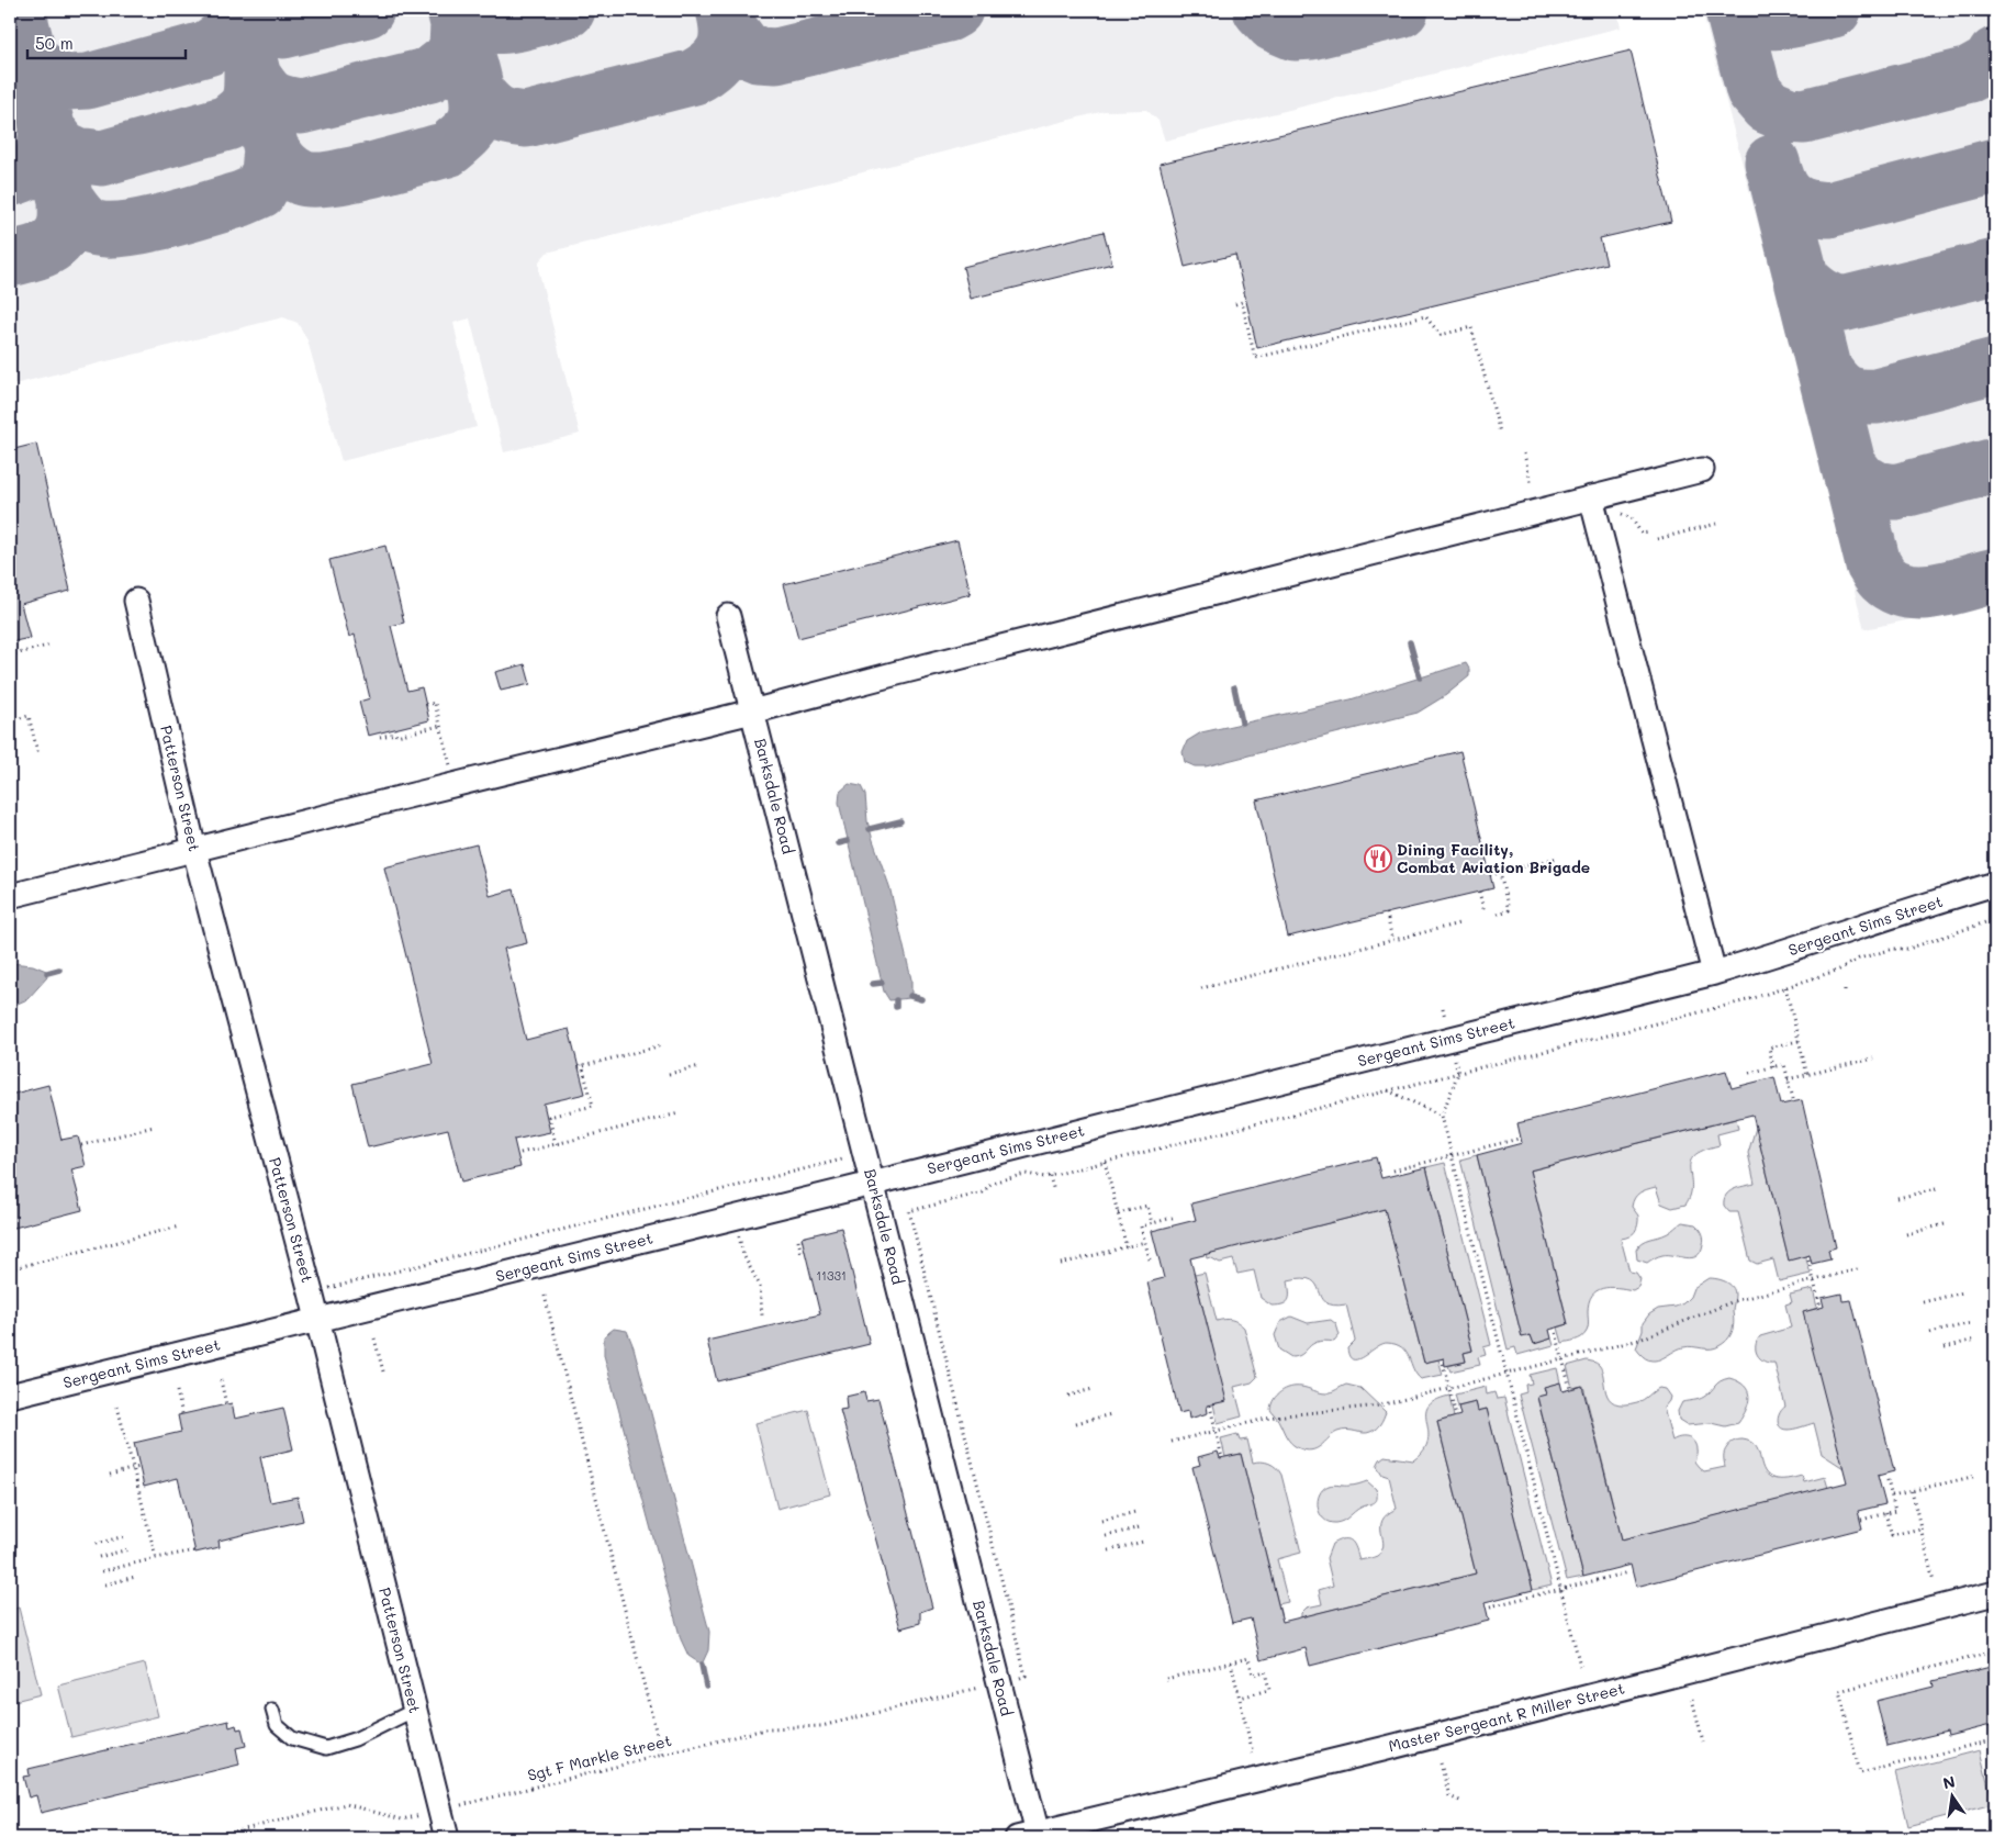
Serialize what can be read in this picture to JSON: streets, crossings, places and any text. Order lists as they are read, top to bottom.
{
  "streets": {
    "street": [
      "Patterson Street",
      "Barksdale Road",
      "Sergeant Sims Street",
      "Master Sergeant R Miller Street"
    ],
    "path": ["Sgt F Markle Street"]
  },
  "crossings": [
    ["Patterson Street", "Sergeant Sims Street"],
    ["Patterson Street", "Sgt F Markle Street"],
    ["Barksdale Road", "Sergeant Sims Street"],
    ["Barksdale Road", "Master Sergeant R Miller Street"],
    ["Barksdale Road", "Sgt F Markle Street"]
  ],
  "places": {
    "restaurant": ["Dining Facility, Combat Aviation Brigade"]
  },
  "house_numbers": ["11331"],
  "scale_bar": "50 m",
  "north": "top"
}
